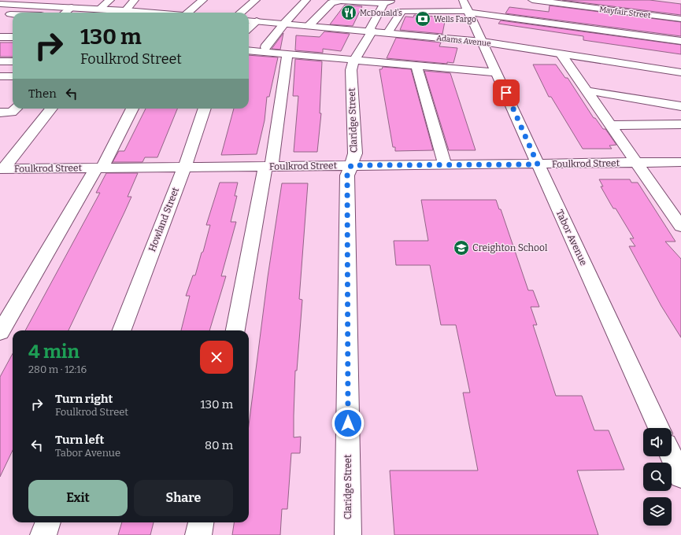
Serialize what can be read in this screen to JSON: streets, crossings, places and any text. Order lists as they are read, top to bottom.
{
  "streets": {
    "main road": [
      "Mayfair Street",
      "Adams Avenue",
      "Claridge Street",
      "Foulkrod Street",
      "Howland Street",
      "Tabor Avenue"
    ]
  },
  "crossings": [
    ["Adams Avenue", "Claridge Street"],
    ["Adams Avenue", "Tabor Avenue"],
    ["Claridge Street", "Foulkrod Street"],
    ["Foulkrod Street", "Howland Street"],
    ["Foulkrod Street", "Tabor Avenue"]
  ],
  "places": {
    "restaurant": ["McDonald's"],
    "bank": ["Wells Fargo"],
    "school or university": ["Creighton School"]
  },
  "page": {
    "turn": ["130 m", "Foulkrod Street"],
    "then": "Then",
    "heading": ["4 min", "280 m · 12:16"],
    "list": [
      {
        "name": "Turn right",
        "note": "Foulkrod Street",
        "value": "130 m"
      },
      {
        "name": "Turn left",
        "note": "Tabor Avenue",
        "value": "80 m"
      }
    ],
    "buttons": ["Exit", "Share"]
  }
}
